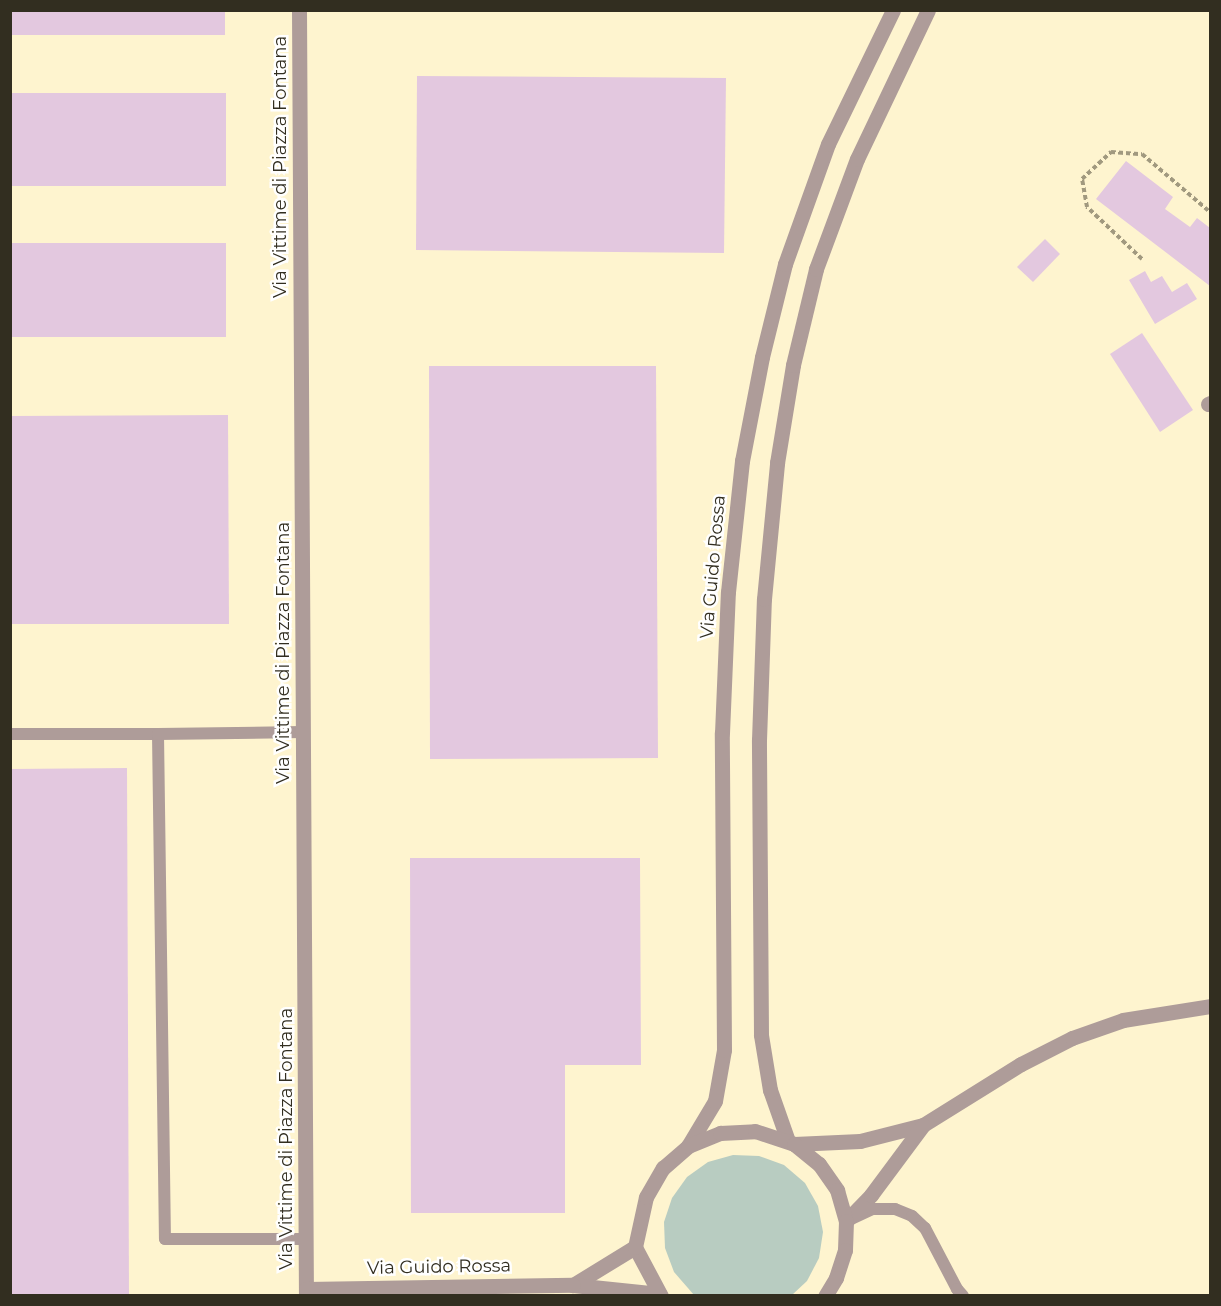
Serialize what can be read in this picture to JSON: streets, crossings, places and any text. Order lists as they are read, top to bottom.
{
  "streets": {
    "street": ["Via Vittime di Piazza Fontana", "Via Guido Rossa"]
  },
  "crossings": [
    ["Via Vittime di Piazza Fontana", "Via Guido Rossa"]
  ]
}
